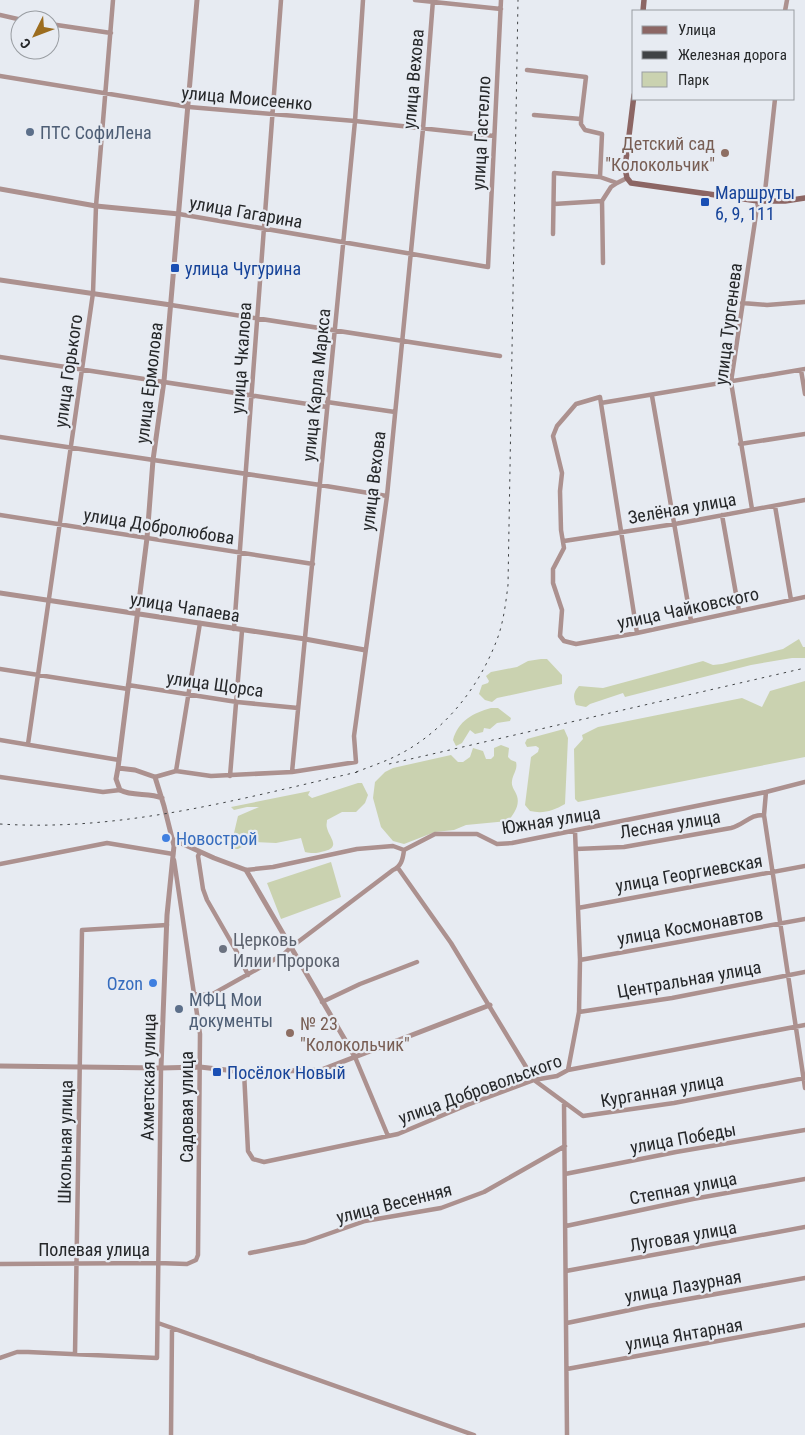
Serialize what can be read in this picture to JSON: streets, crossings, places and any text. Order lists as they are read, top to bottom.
{
  "streets": {
    "street": [
      "улица Вехова",
      "улица Моисеенко",
      "улица Гастелло",
      "улица Гагарина",
      "улица Тургенева",
      "улица Чкалова",
      "улица Горького",
      "улица Ермолова",
      "улица Карла Маркса",
      "Зелёная улица",
      "улица Добролюбова",
      "улица Чапаева",
      "улица Чайковского",
      "улица Щорса",
      "Южная улица",
      "Лесная улица",
      "улица Георгиевская",
      "улица Космонавтов",
      "Центральная улица",
      "Ахметская улица",
      "улица Добровольского",
      "Курганная улица",
      "Садовая улица",
      "улица Победы",
      "Школьная улица",
      "Степная улица",
      "улица Весенняя",
      "Луговая улица",
      "Полевая улица",
      "улица Лазурная",
      "улица Янтарная"
    ]
  },
  "crossings": [
    ["улица Вехова", "улица Моисеенко"],
    ["улица Вехова", "улица Гагарина"],
    ["улица Вехова", "улица Карла Маркса"],
    ["улица Вехова", "улица Чапаева"],
    ["улица Вехова", "Ахметская улица"],
    ["улица Моисеенко", "улица Гастелло"],
    ["улица Моисеенко", "улица Чкалова"],
    ["улица Моисеенко", "улица Горького"],
    ["улица Моисеенко", "улица Ермолова"],
    ["улица Моисеенко", "улица Карла Маркса"],
    ["улица Гастелло", "улица Гагарина"],
    ["улица Гагарина", "улица Чкалова"],
    ["улица Гагарина", "улица Горького"],
    ["улица Гагарина", "улица Ермолова"],
    ["улица Гагарина", "улица Карла Маркса"],
    ["улица Тургенева", "Зелёная улица"],
    ["улица Чкалова", "улица Добролюбова"],
    ["улица Чкалова", "улица Чапаева"],
    ["улица Горького", "улица Добролюбова"],
    ["улица Горького", "улица Чапаева"],
    ["улица Горького", "улица Щорса"],
    ["улица Ермолова", "улица Добролюбова"],
    ["улица Ермолова", "улица Чапаева"],
    ["улица Ермолова", "улица Щорса"],
    ["улица Карла Маркса", "улица Добролюбова"],
    ["улица Карла Маркса", "улица Чапаева"],
    ["улица Карла Маркса", "улица Щорса"],
    ["Зелёная улица", "улица Чайковского"],
    ["Ахметская улица", "Садовая улица"],
    ["Ахметская улица", "Школьная улица"],
    ["Ахметская улица", "Полевая улица"],
    ["улица Добровольского", "Курганная улица"],
    ["Садовая улица", "Полевая улица"],
    ["Школьная улица", "Полевая улица"]
  ],
  "places": {
    "other": [
      "ПТС СофиЛена",
      "Детский сад \"Колокольчик\"",
      "Новострой",
      "Церковь Илии Пророка",
      "Ozon",
      "МФЦ Мои документы",
      "№ 23 \"Колокольчик\""
    ],
    "transit": ["Маршруты 6, 9, 111", "улица Чугурина", "Посёлок Новый"]
  },
  "legend": ["Улица", "Железная дорога", "Парк"],
  "north": "bottom left"
}
